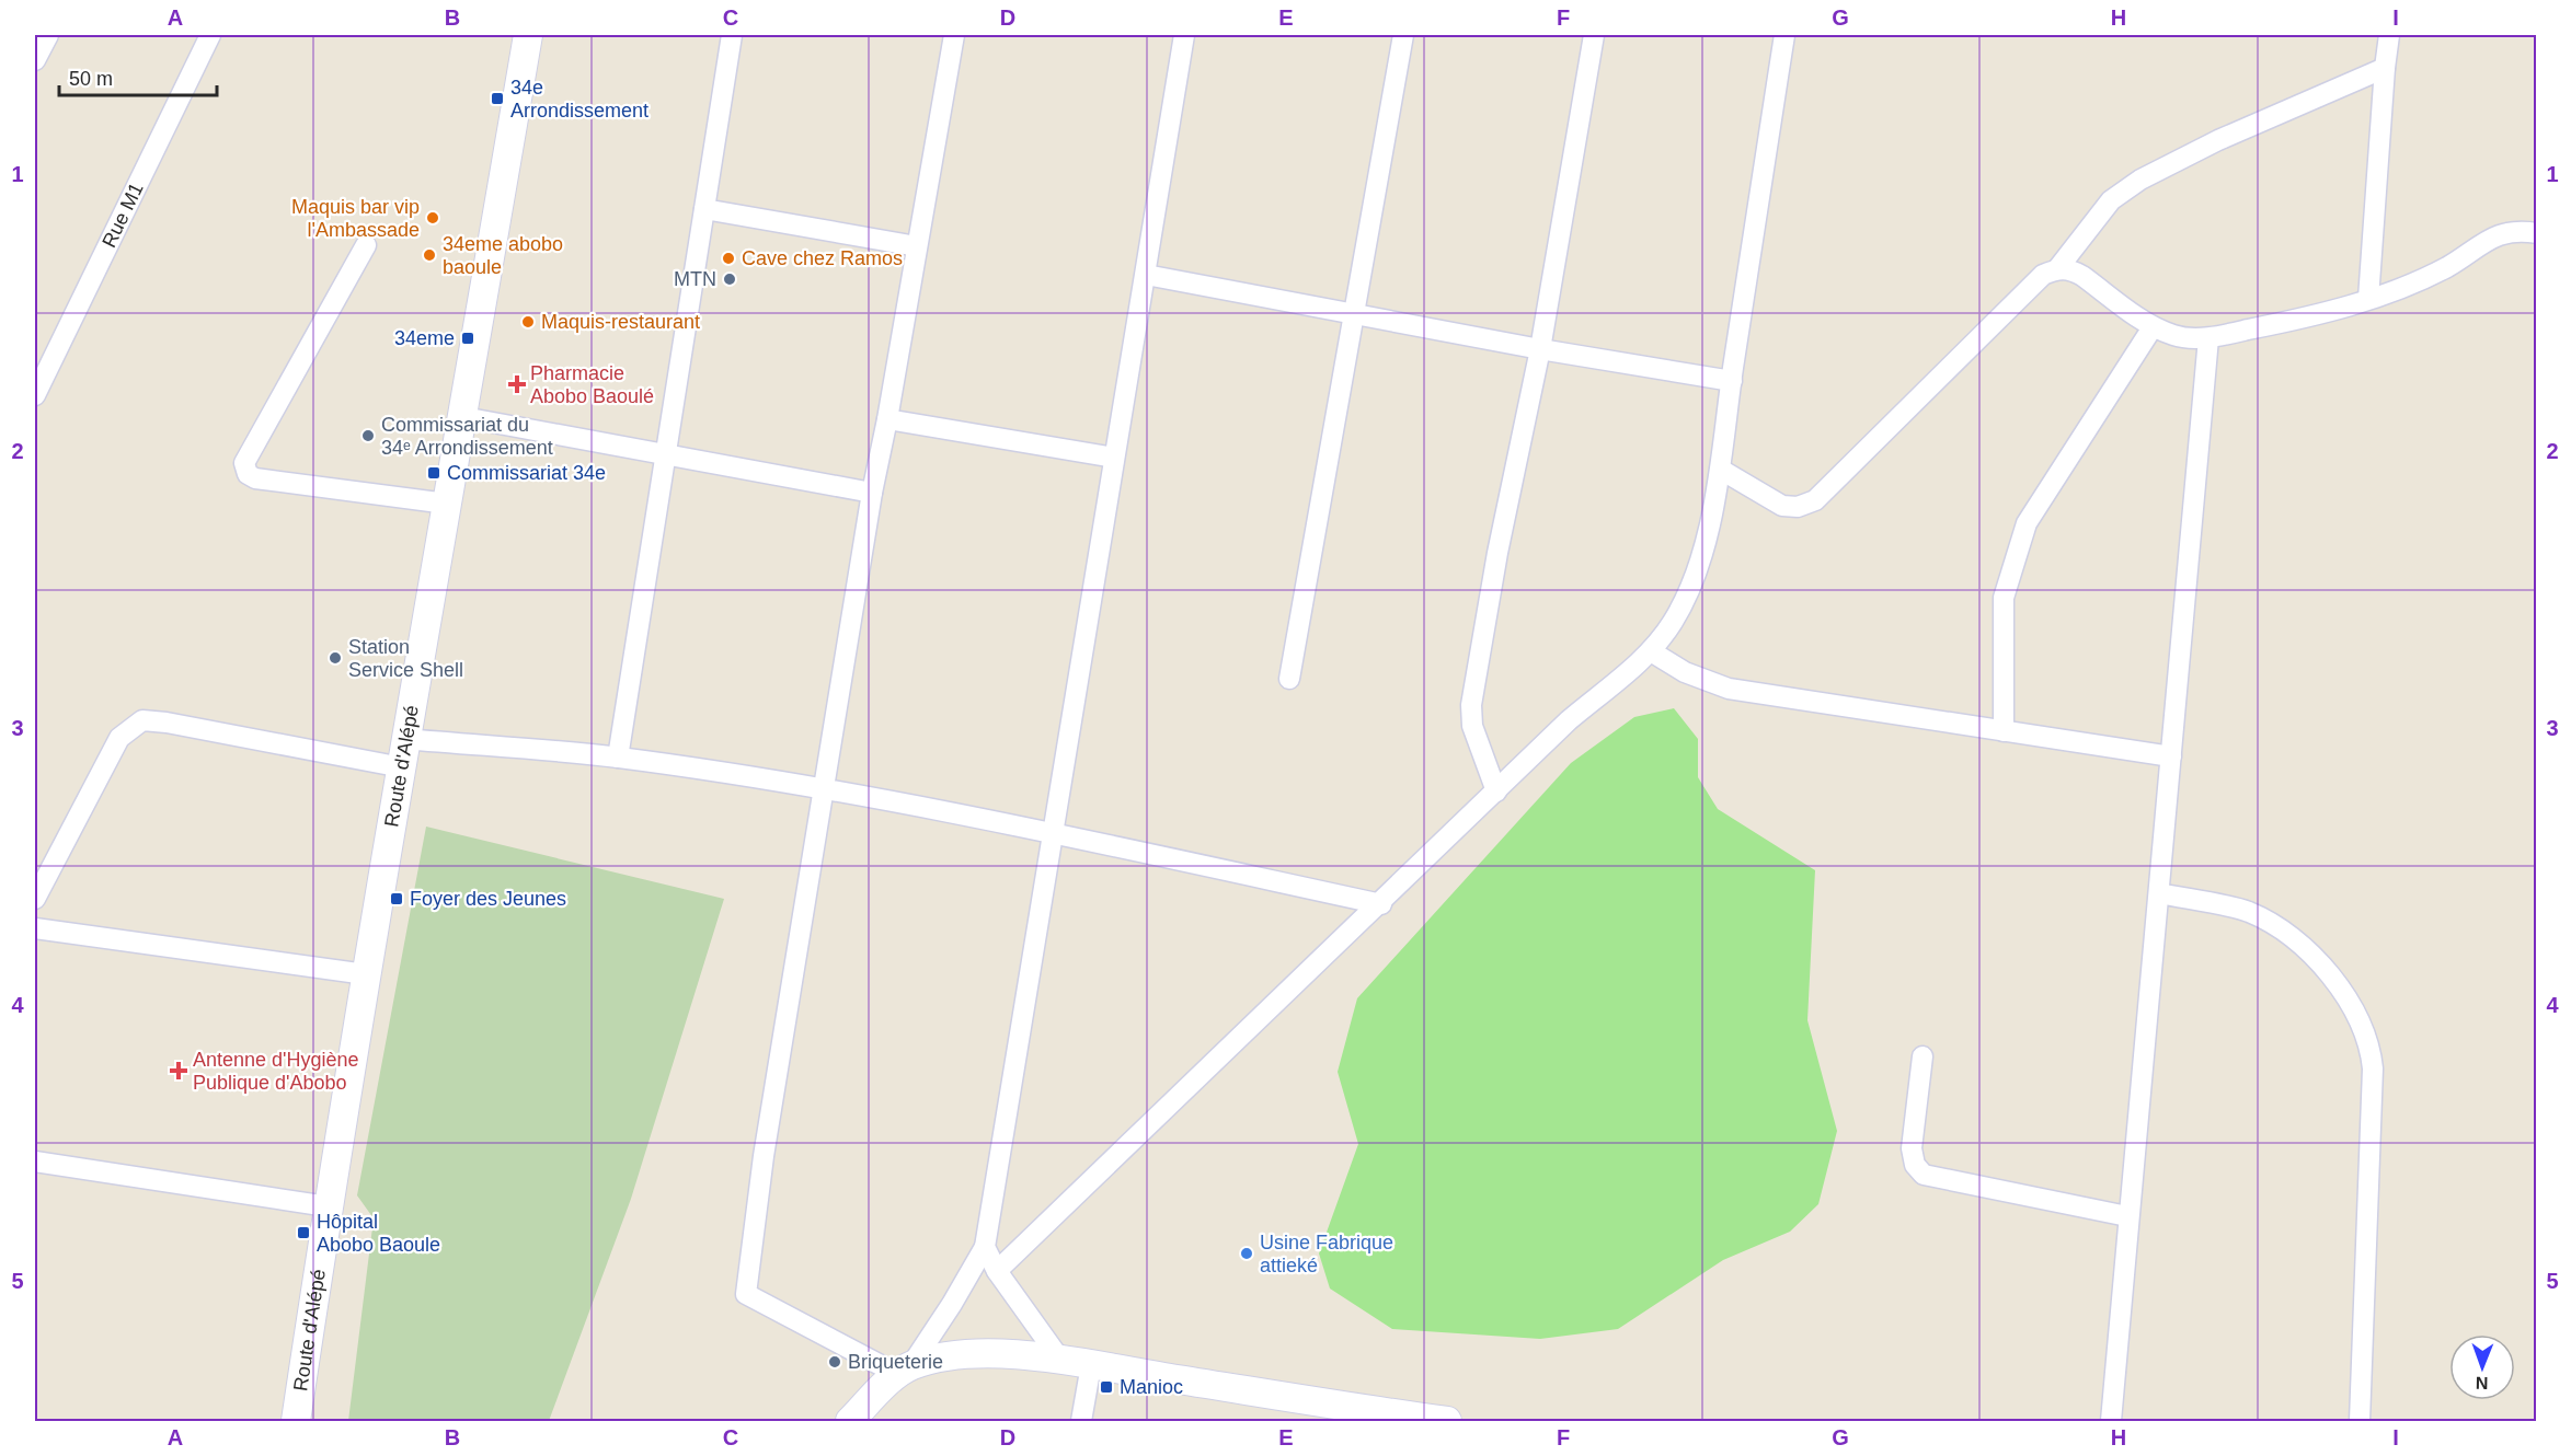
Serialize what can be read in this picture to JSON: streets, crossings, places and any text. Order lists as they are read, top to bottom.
{
  "streets": {
    "main road": ["Route d'Alépé"],
    "street": ["Rue M1"]
  },
  "places": {
    "transit": [
      "34e Arrondissement",
      "34eme",
      "Commissariat 34e",
      "Foyer des Jeunes",
      "Hôpital Abobo Baoule",
      "Manioc"
    ],
    "other": [
      "Maquis bar vip l'Ambassade",
      "34eme abobo baoule",
      "Cave chez Ramos",
      "MTN",
      "Maquis-restaurant",
      "Commissariat du 34ᵉ Arrondissement",
      "Station Service Shell",
      "Usine Fabrique attieké",
      "Briqueterie"
    ],
    "health": ["Pharmacie Abobo Baoulé", "Antenne d'Hygiène Publique d'Abobo"]
  },
  "scale_bar": "50 m",
  "north": "bottom",
  "grid": {
    "columns": [
      "A",
      "B",
      "C",
      "D",
      "E",
      "F",
      "G",
      "H",
      "I"
    ],
    "rows": [
      "1",
      "2",
      "3",
      "4",
      "5"
    ]
  }
}
